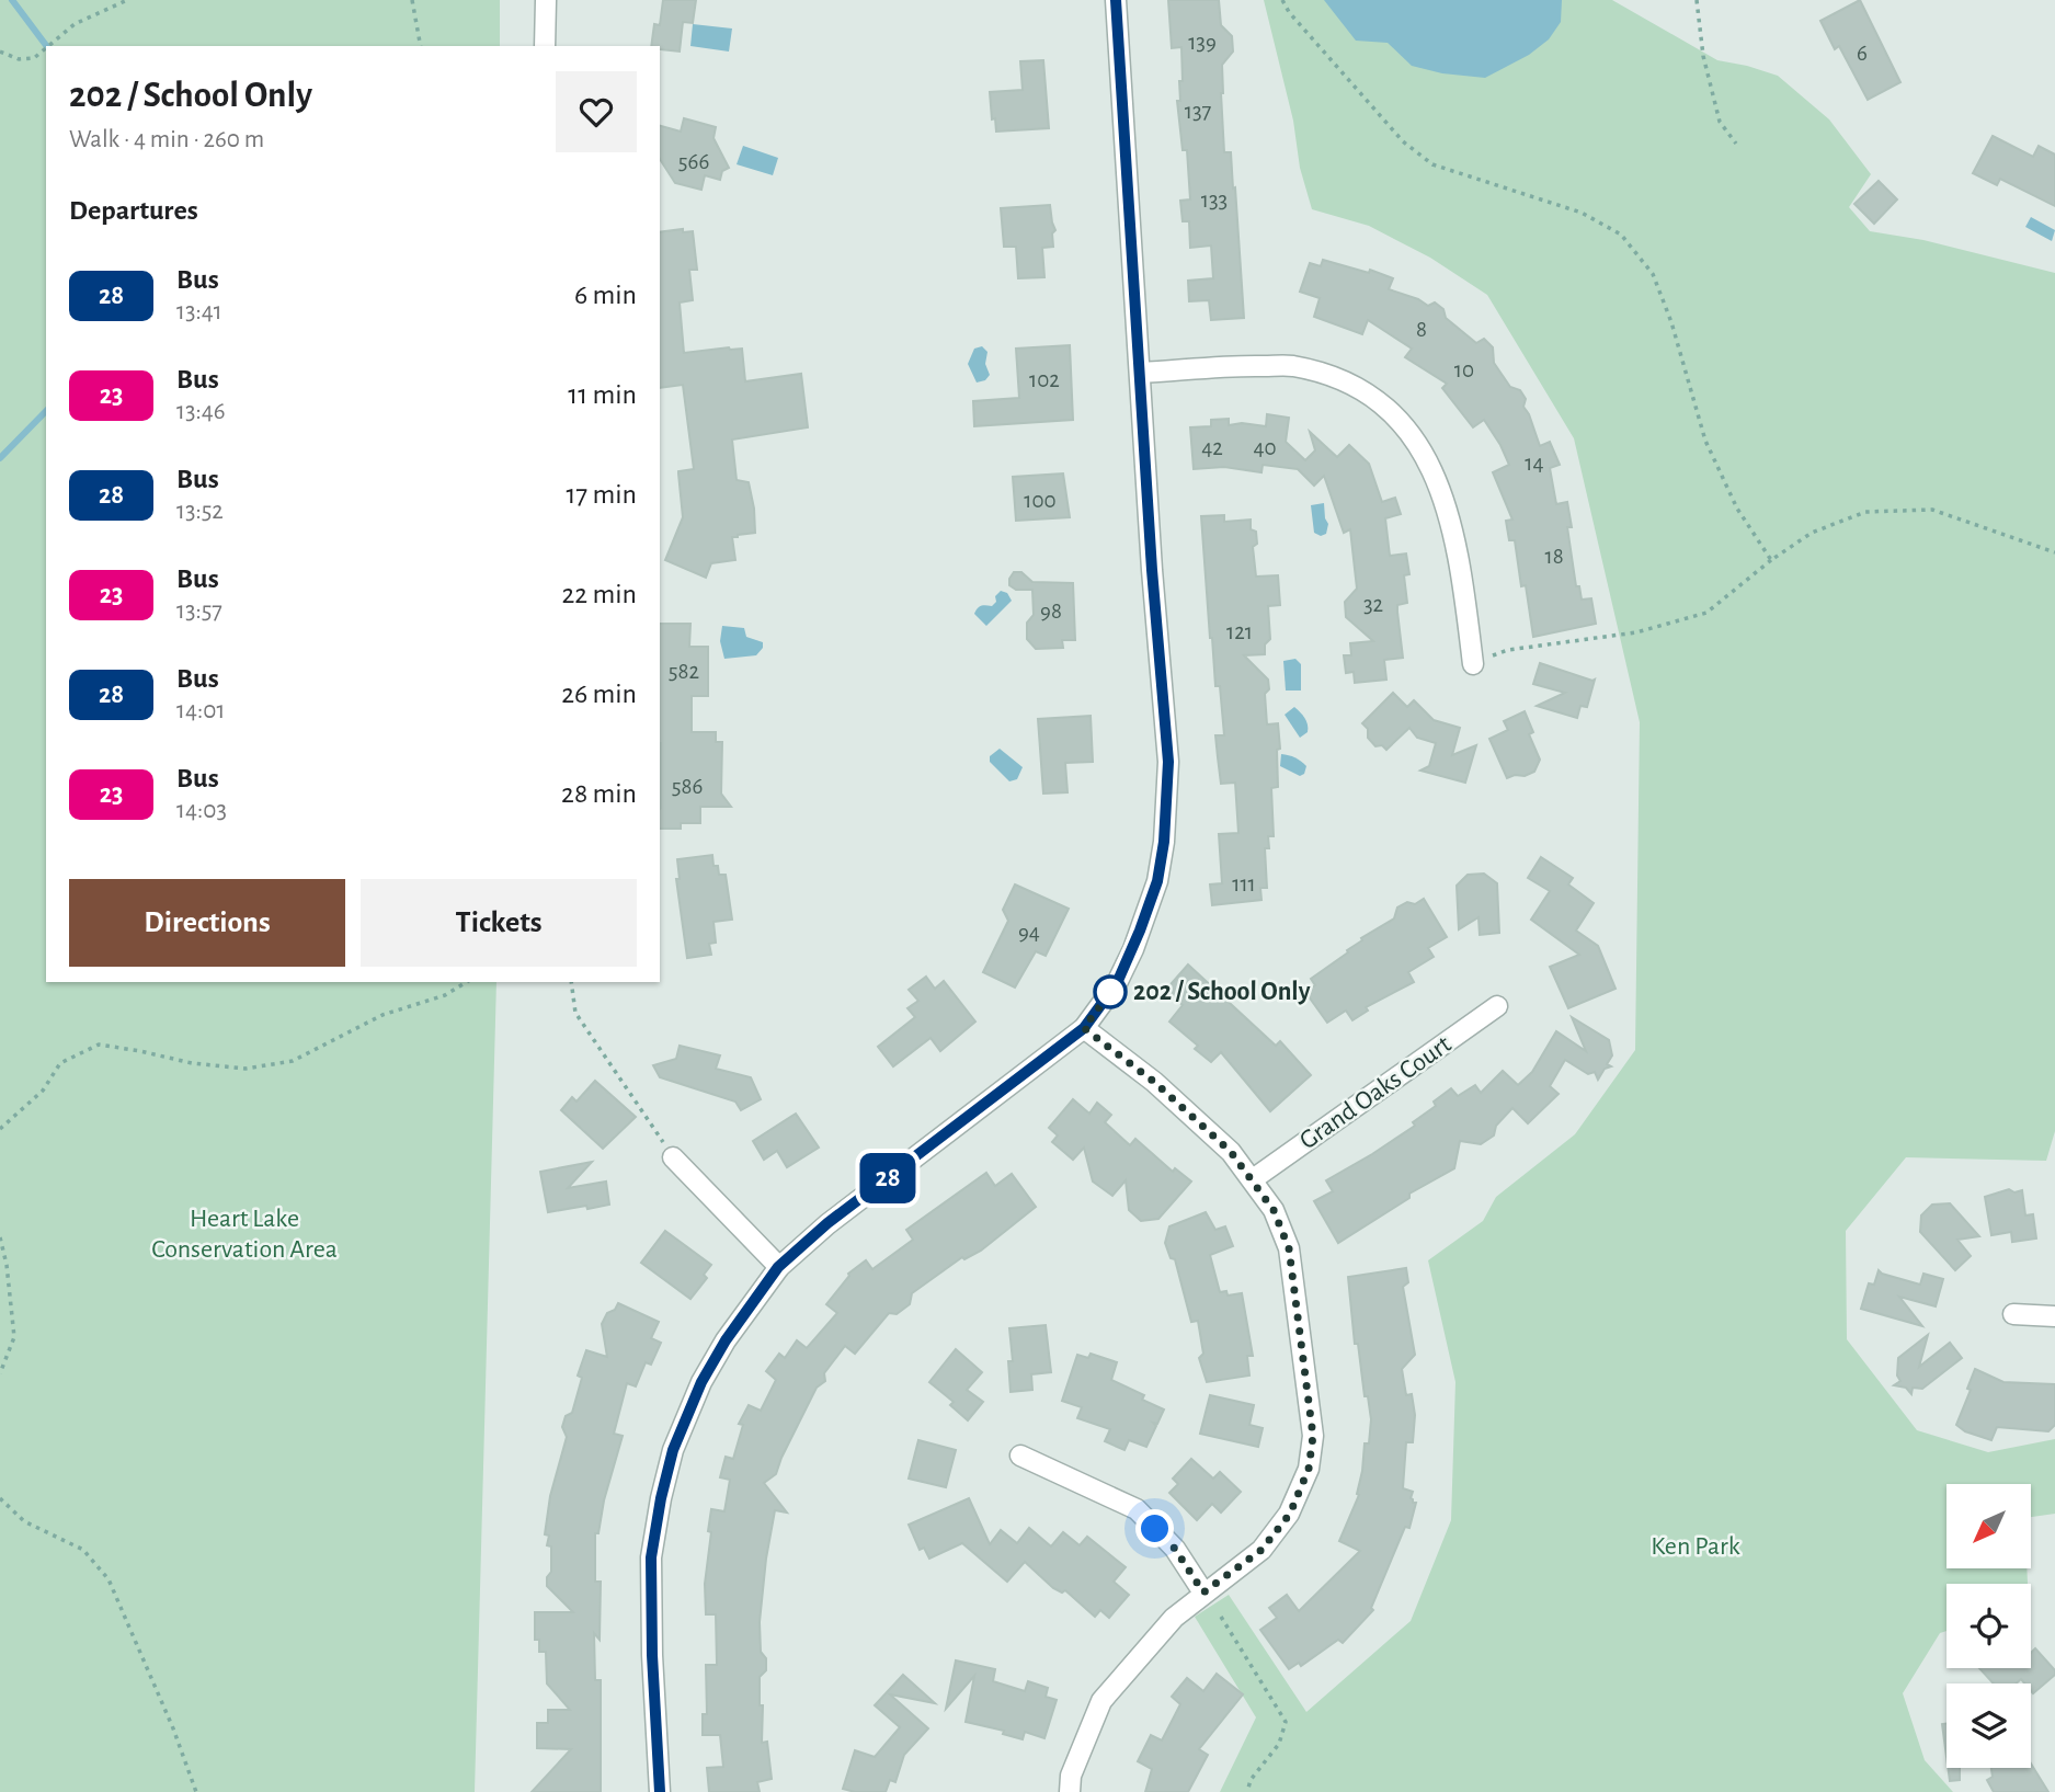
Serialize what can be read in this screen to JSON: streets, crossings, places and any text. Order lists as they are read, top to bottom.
{
  "streets": {
    "street": ["Grand Oaks Court"]
  },
  "parks": ["Heart Lake Conservation Area", "Ken Park"],
  "places": ["202 / School Only"],
  "lines": ["bus line 28"],
  "house_numbers": [
    "139",
    "6",
    "137",
    "566",
    "133",
    "8",
    "10",
    "102",
    "42",
    "40",
    "14",
    "100",
    "18",
    "32",
    "98",
    "121",
    "582",
    "586",
    "111",
    "94"
  ],
  "north": "bottom left",
  "page": {
    "on_map": "28",
    "heading": [
      ["202 / School Only", "Walk · 4 min · 260 m"],
      "Departures"
    ],
    "list": [
      {
        "mark": "28",
        "name": "Bus",
        "note": "13:41",
        "value": "6 min"
      },
      {
        "mark": "23",
        "name": "Bus",
        "note": "13:46",
        "value": "11 min"
      },
      {
        "mark": "28",
        "name": "Bus",
        "note": "13:52",
        "value": "17 min"
      },
      {
        "mark": "23",
        "name": "Bus",
        "note": "13:57",
        "value": "22 min"
      },
      {
        "mark": "28",
        "name": "Bus",
        "note": "14:01",
        "value": "26 min"
      },
      {
        "mark": "23",
        "name": "Bus",
        "note": "14:03",
        "value": "28 min"
      }
    ],
    "buttons": ["Directions", "Tickets"]
  }
}
